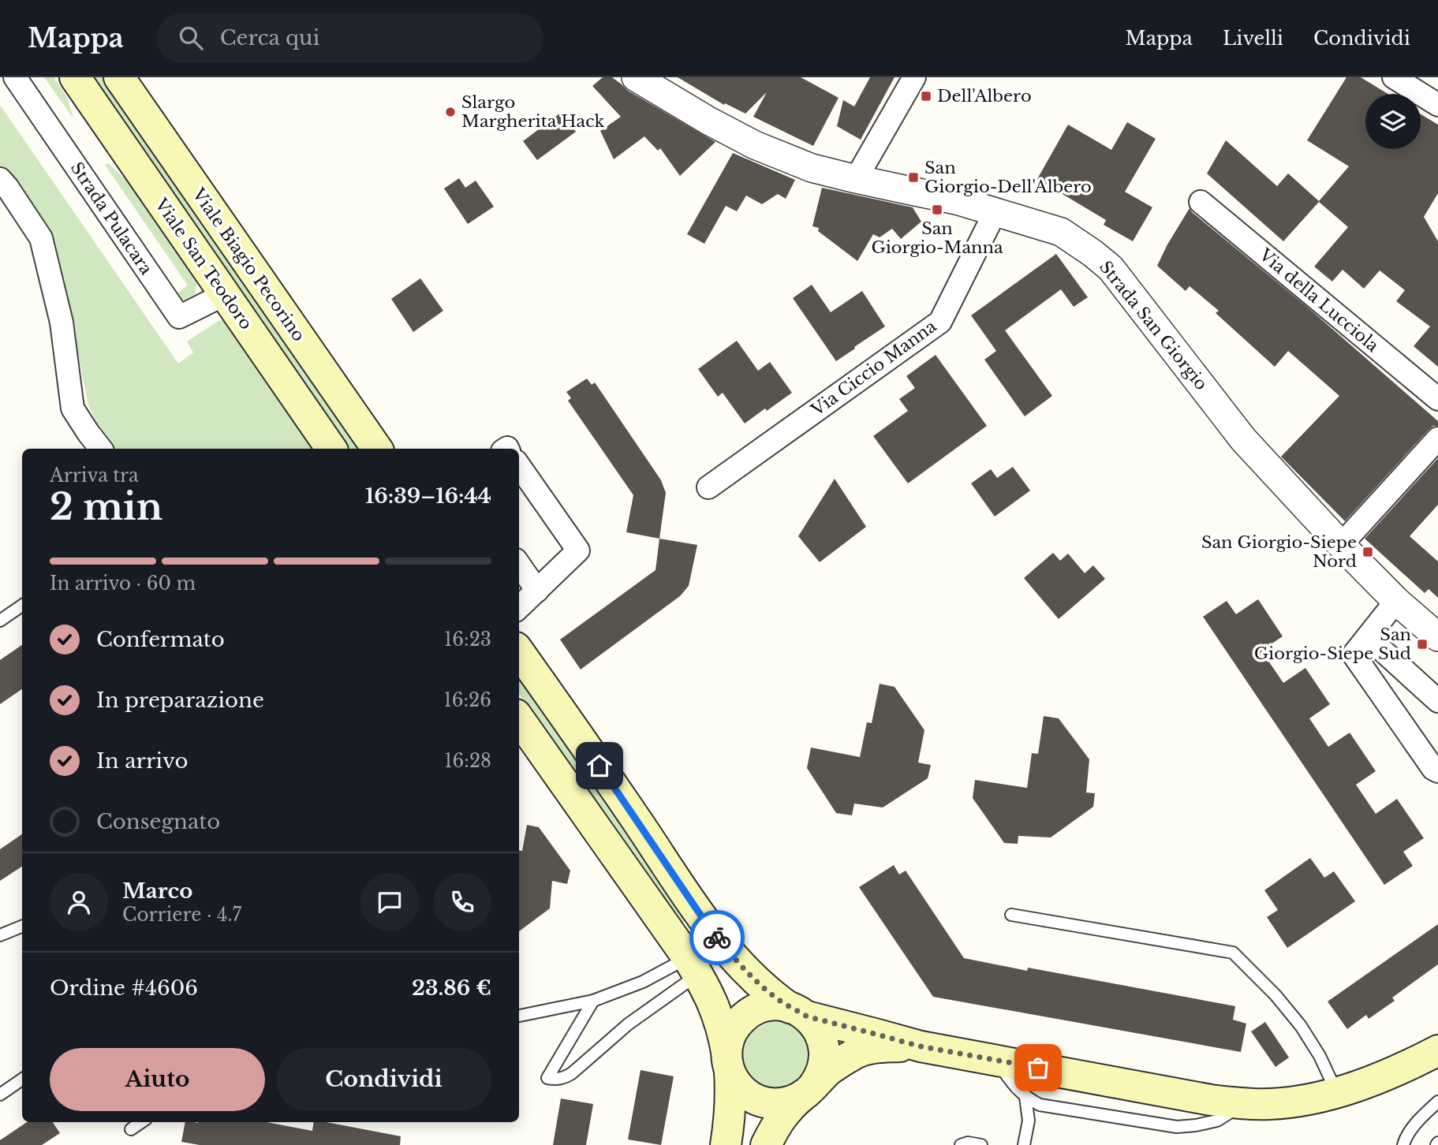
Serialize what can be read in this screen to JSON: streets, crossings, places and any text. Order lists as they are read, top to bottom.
{
  "streets": {
    "main road": ["Viale San Teodoro", "Viale Biagio Pecorino"],
    "street": [
      "Strada Pulacara",
      "Via della Lucciola",
      "Strada San Giorgio",
      "Via Ciccio Manna"
    ]
  },
  "crossings": [
    ["Strada Pulacara", "Viale San Teodoro"],
    ["Strada San Giorgio", "Via Ciccio Manna"]
  ],
  "places": {
    "transit": [
      "Dell'Albero",
      "San Giorgio-Dell'Albero",
      "San Giorgio-Manna",
      "San Giorgio-Siepe Nord",
      "San Giorgio-Siepe Sud"
    ],
    "other": ["Slargo Margherita Hack"]
  },
  "page": {
    "header": "Mappa",
    "search": "Cerca qui",
    "nav": ["Mappa", "Livelli", "Condividi"],
    "heading": ["2 min", "Arriva tra", "16:39–16:44"],
    "panel": [
      "Marco",
      "Corriere · 4.7",
      "Ordine #4606",
      "23.86 €"
    ],
    "bar": "In arrivo · 60 m",
    "list": [
      ["Confermato", "16:23"],
      ["In preparazione", "16:26"],
      ["In arrivo", "16:28"],
      "Consegnato"
    ],
    "buttons": ["Aiuto", "Condividi"]
  }
}
